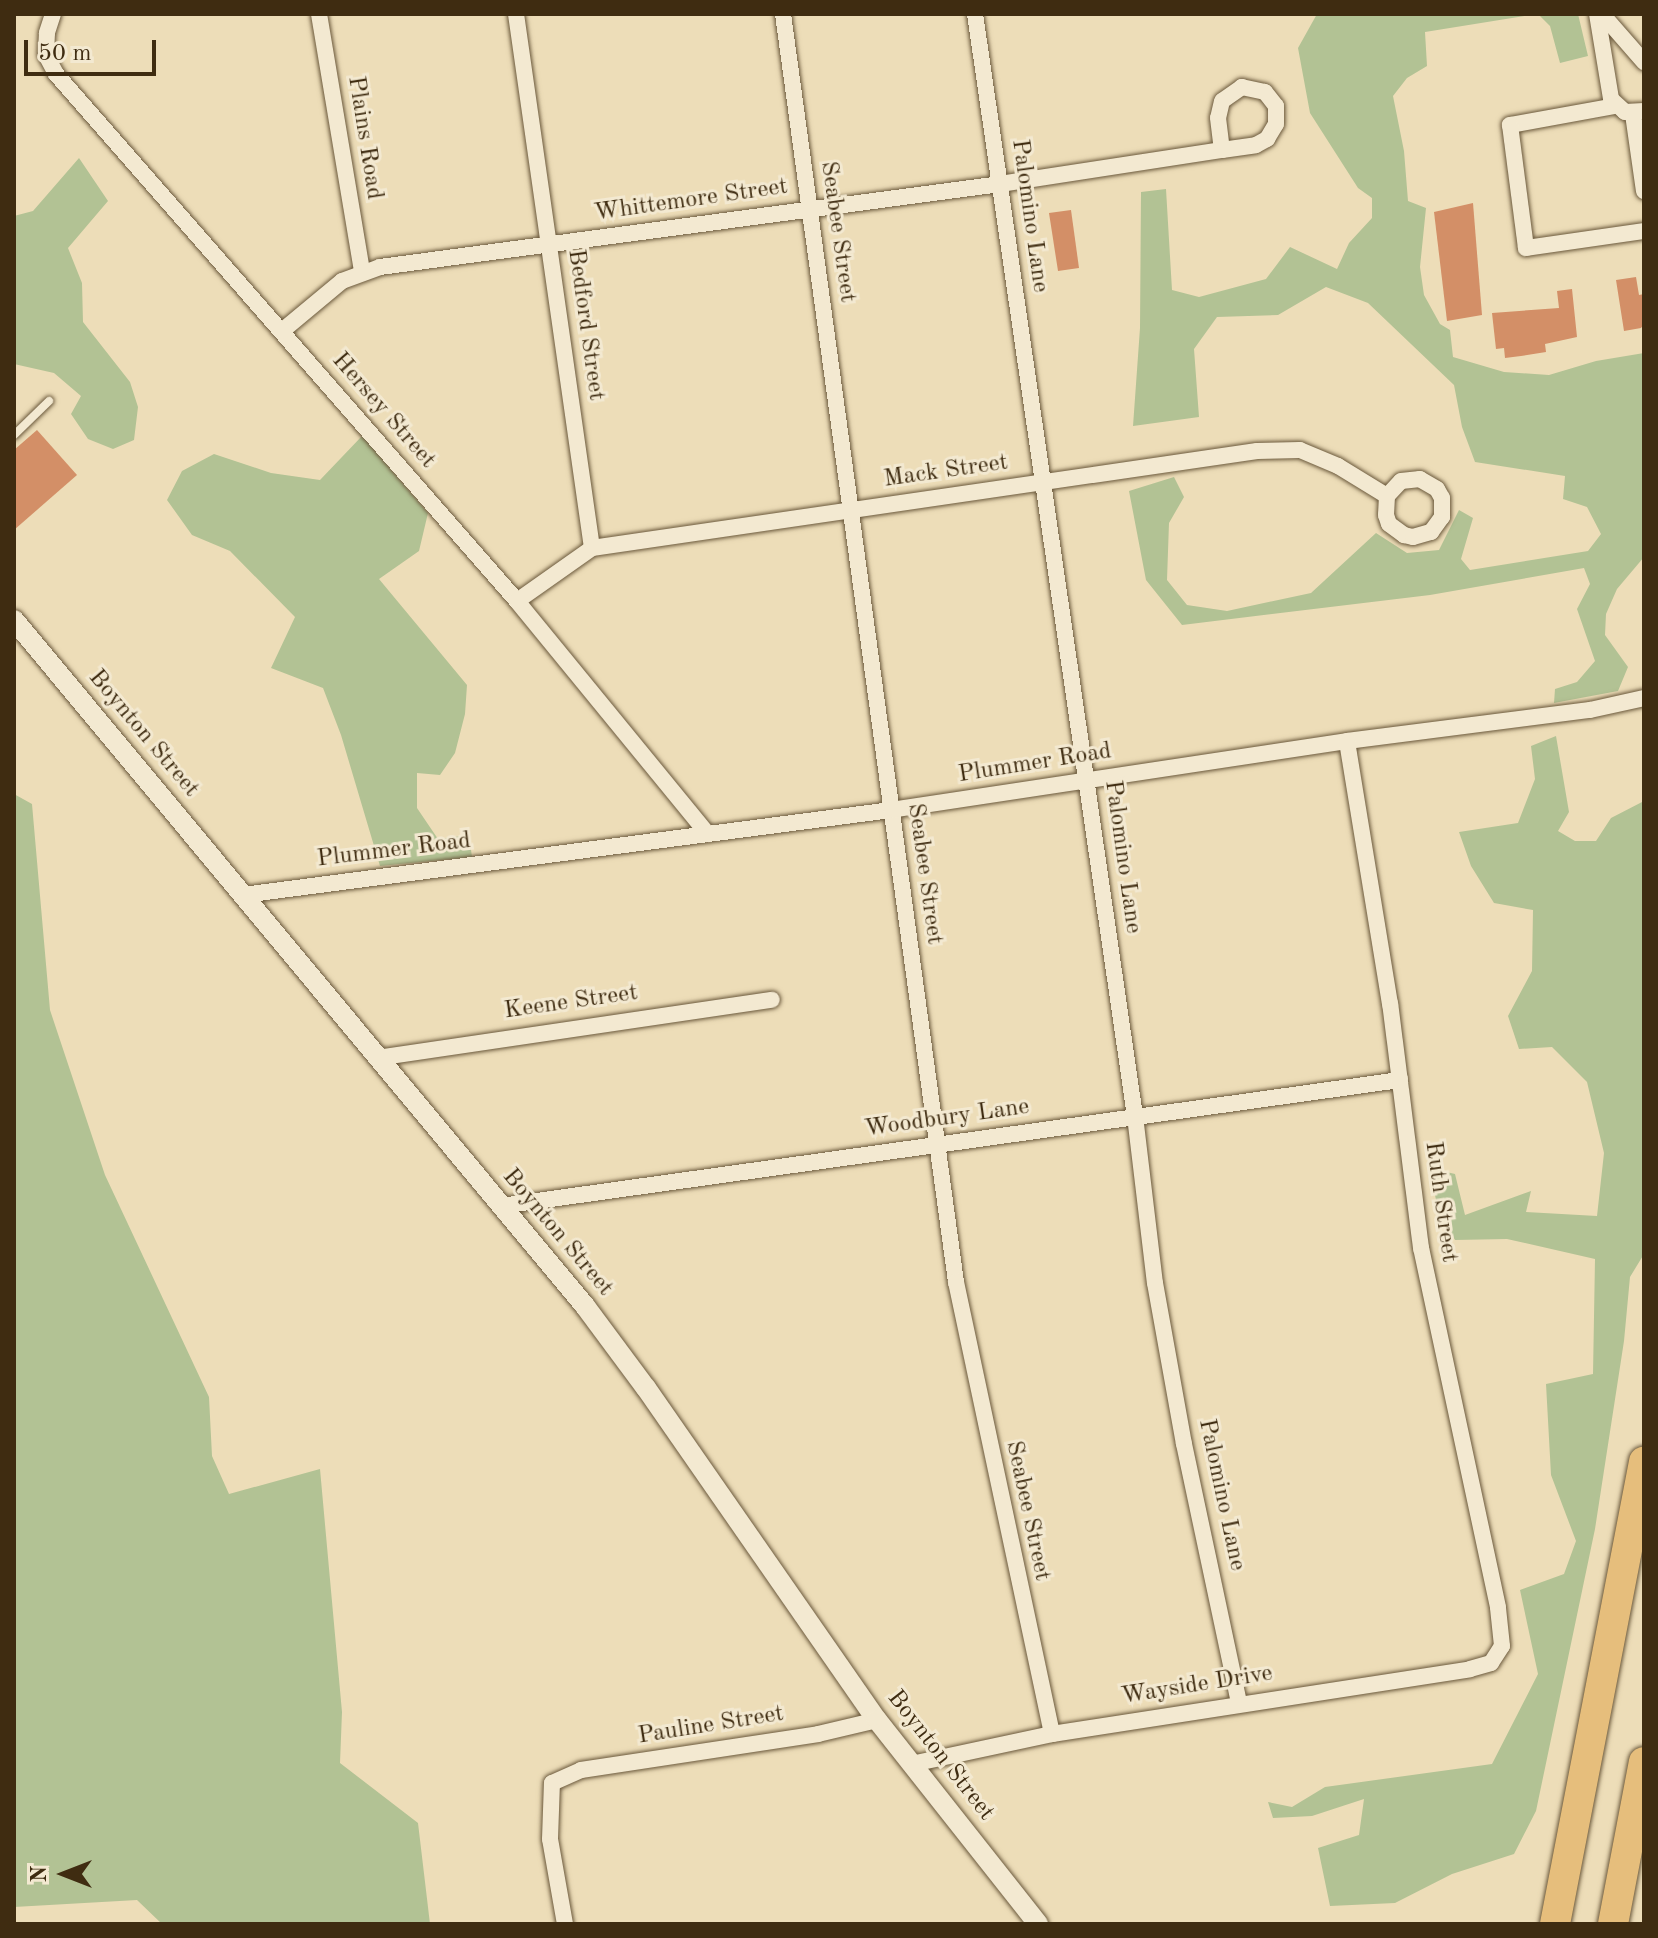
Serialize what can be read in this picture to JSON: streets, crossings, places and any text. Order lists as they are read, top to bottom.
{
  "streets": {
    "street": [
      "Plains Road",
      "Whittemore Street",
      "Palomino Lane",
      "Seabee Street",
      "Bedford Street",
      "Hersey Street",
      "Mack Street",
      "Boynton Street",
      "Plummer Road",
      "Keene Street",
      "Woodbury Lane",
      "Ruth Street",
      "Wayside Drive",
      "Pauline Street"
    ]
  },
  "crossings": [
    ["Plains Road", "Whittemore Street"],
    ["Whittemore Street", "Palomino Lane"],
    ["Whittemore Street", "Seabee Street"],
    ["Whittemore Street", "Bedford Street"],
    ["Whittemore Street", "Hersey Street"],
    ["Palomino Lane", "Mack Street"],
    ["Palomino Lane", "Plummer Road"],
    ["Palomino Lane", "Woodbury Lane"],
    ["Palomino Lane", "Wayside Drive"],
    ["Seabee Street", "Mack Street"],
    ["Seabee Street", "Plummer Road"],
    ["Seabee Street", "Woodbury Lane"],
    ["Seabee Street", "Wayside Drive"],
    ["Bedford Street", "Mack Street"],
    ["Hersey Street", "Mack Street"],
    ["Hersey Street", "Plummer Road"],
    ["Boynton Street", "Plummer Road"],
    ["Boynton Street", "Keene Street"],
    ["Boynton Street", "Woodbury Lane"],
    ["Boynton Street", "Wayside Drive"],
    ["Boynton Street", "Pauline Street"],
    ["Plummer Road", "Ruth Street"],
    ["Woodbury Lane", "Ruth Street"],
    ["Ruth Street", "Wayside Drive"]
  ],
  "scale_bar": "50 m",
  "north": "left"
}
